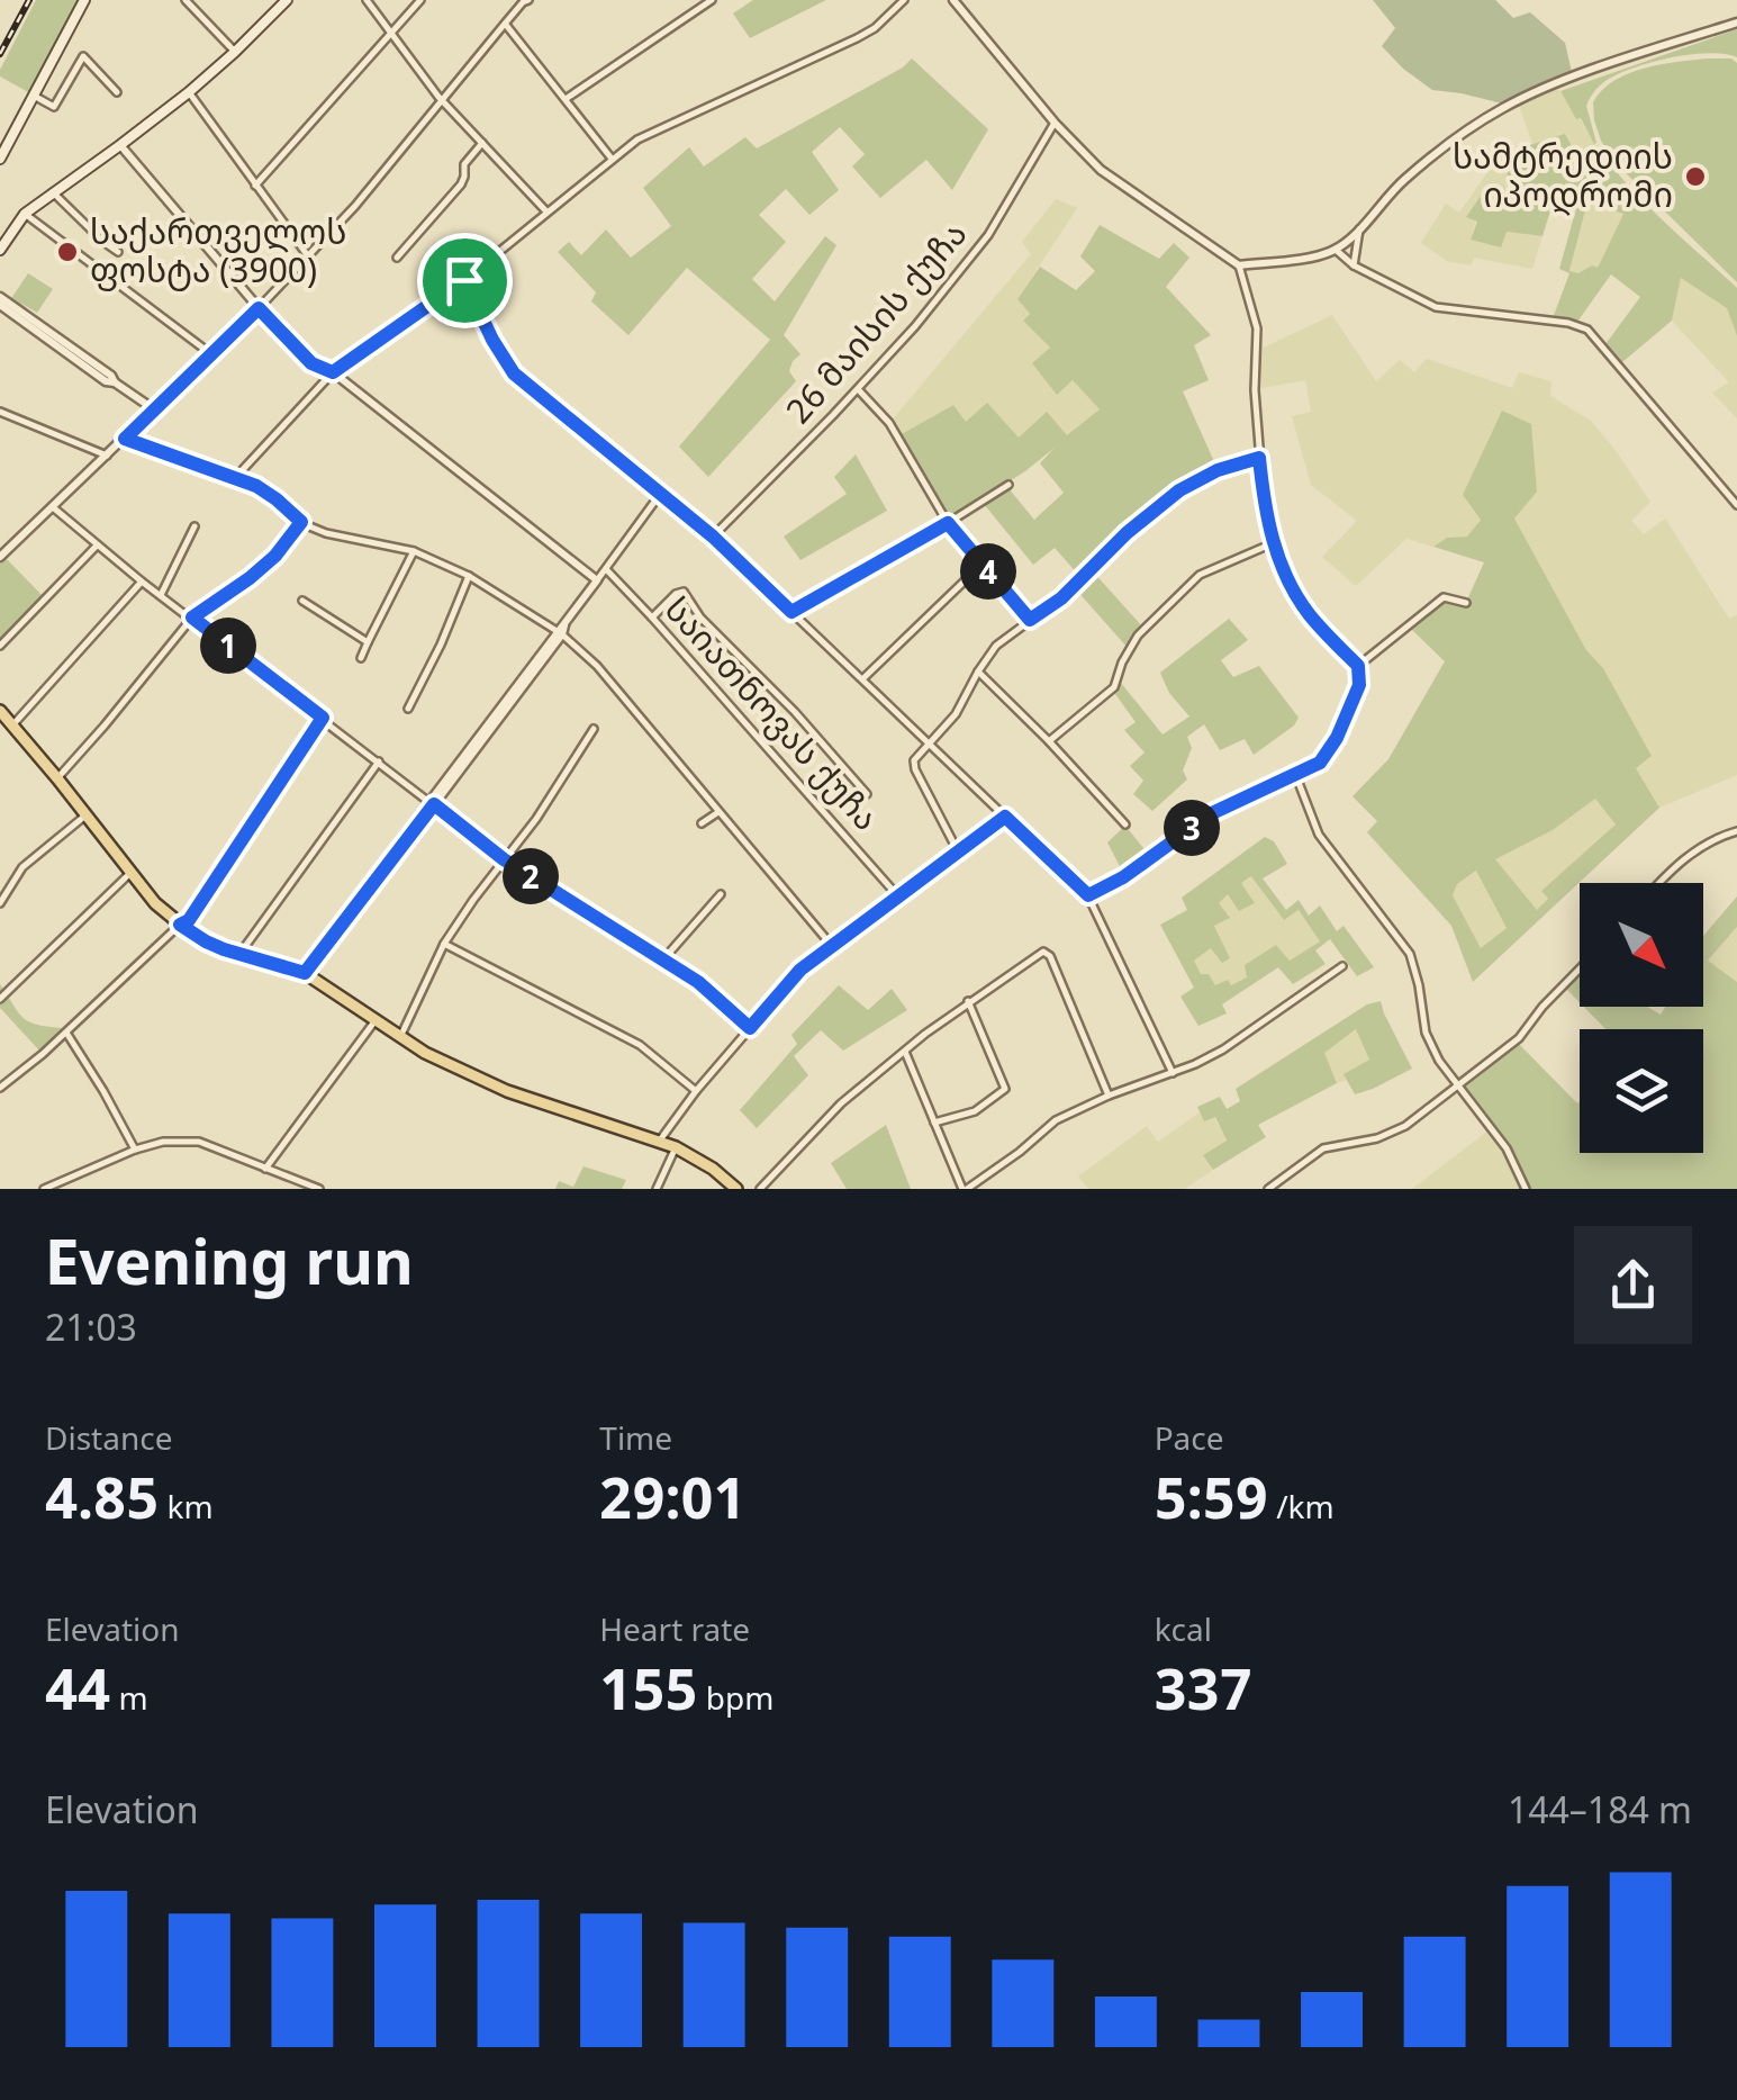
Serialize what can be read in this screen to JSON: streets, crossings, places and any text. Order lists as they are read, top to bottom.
{
  "streets": {
    "street": ["26 მაისის ქუჩა", "საიათნოვას ქუჩა"]
  },
  "places": ["სამტრედიის იპოდრომი", "საქართველოს ფოსტა (3900)"],
  "north": "bottom right",
  "page": {
    "pins": [
      "4",
      "1",
      "3",
      "2"
    ],
    "heading": ["Evening run", "21:03"],
    "stats": [
      ["Distance", "4.85 km"],
      ["Time", "29:01"],
      ["Pace", "5:59 /km"],
      ["Elevation", "44 m"],
      ["Heart rate", "155 bpm"],
      ["kcal", "337"]
    ],
    "chart": ["Elevation", "144–184 m"]
  }
}
